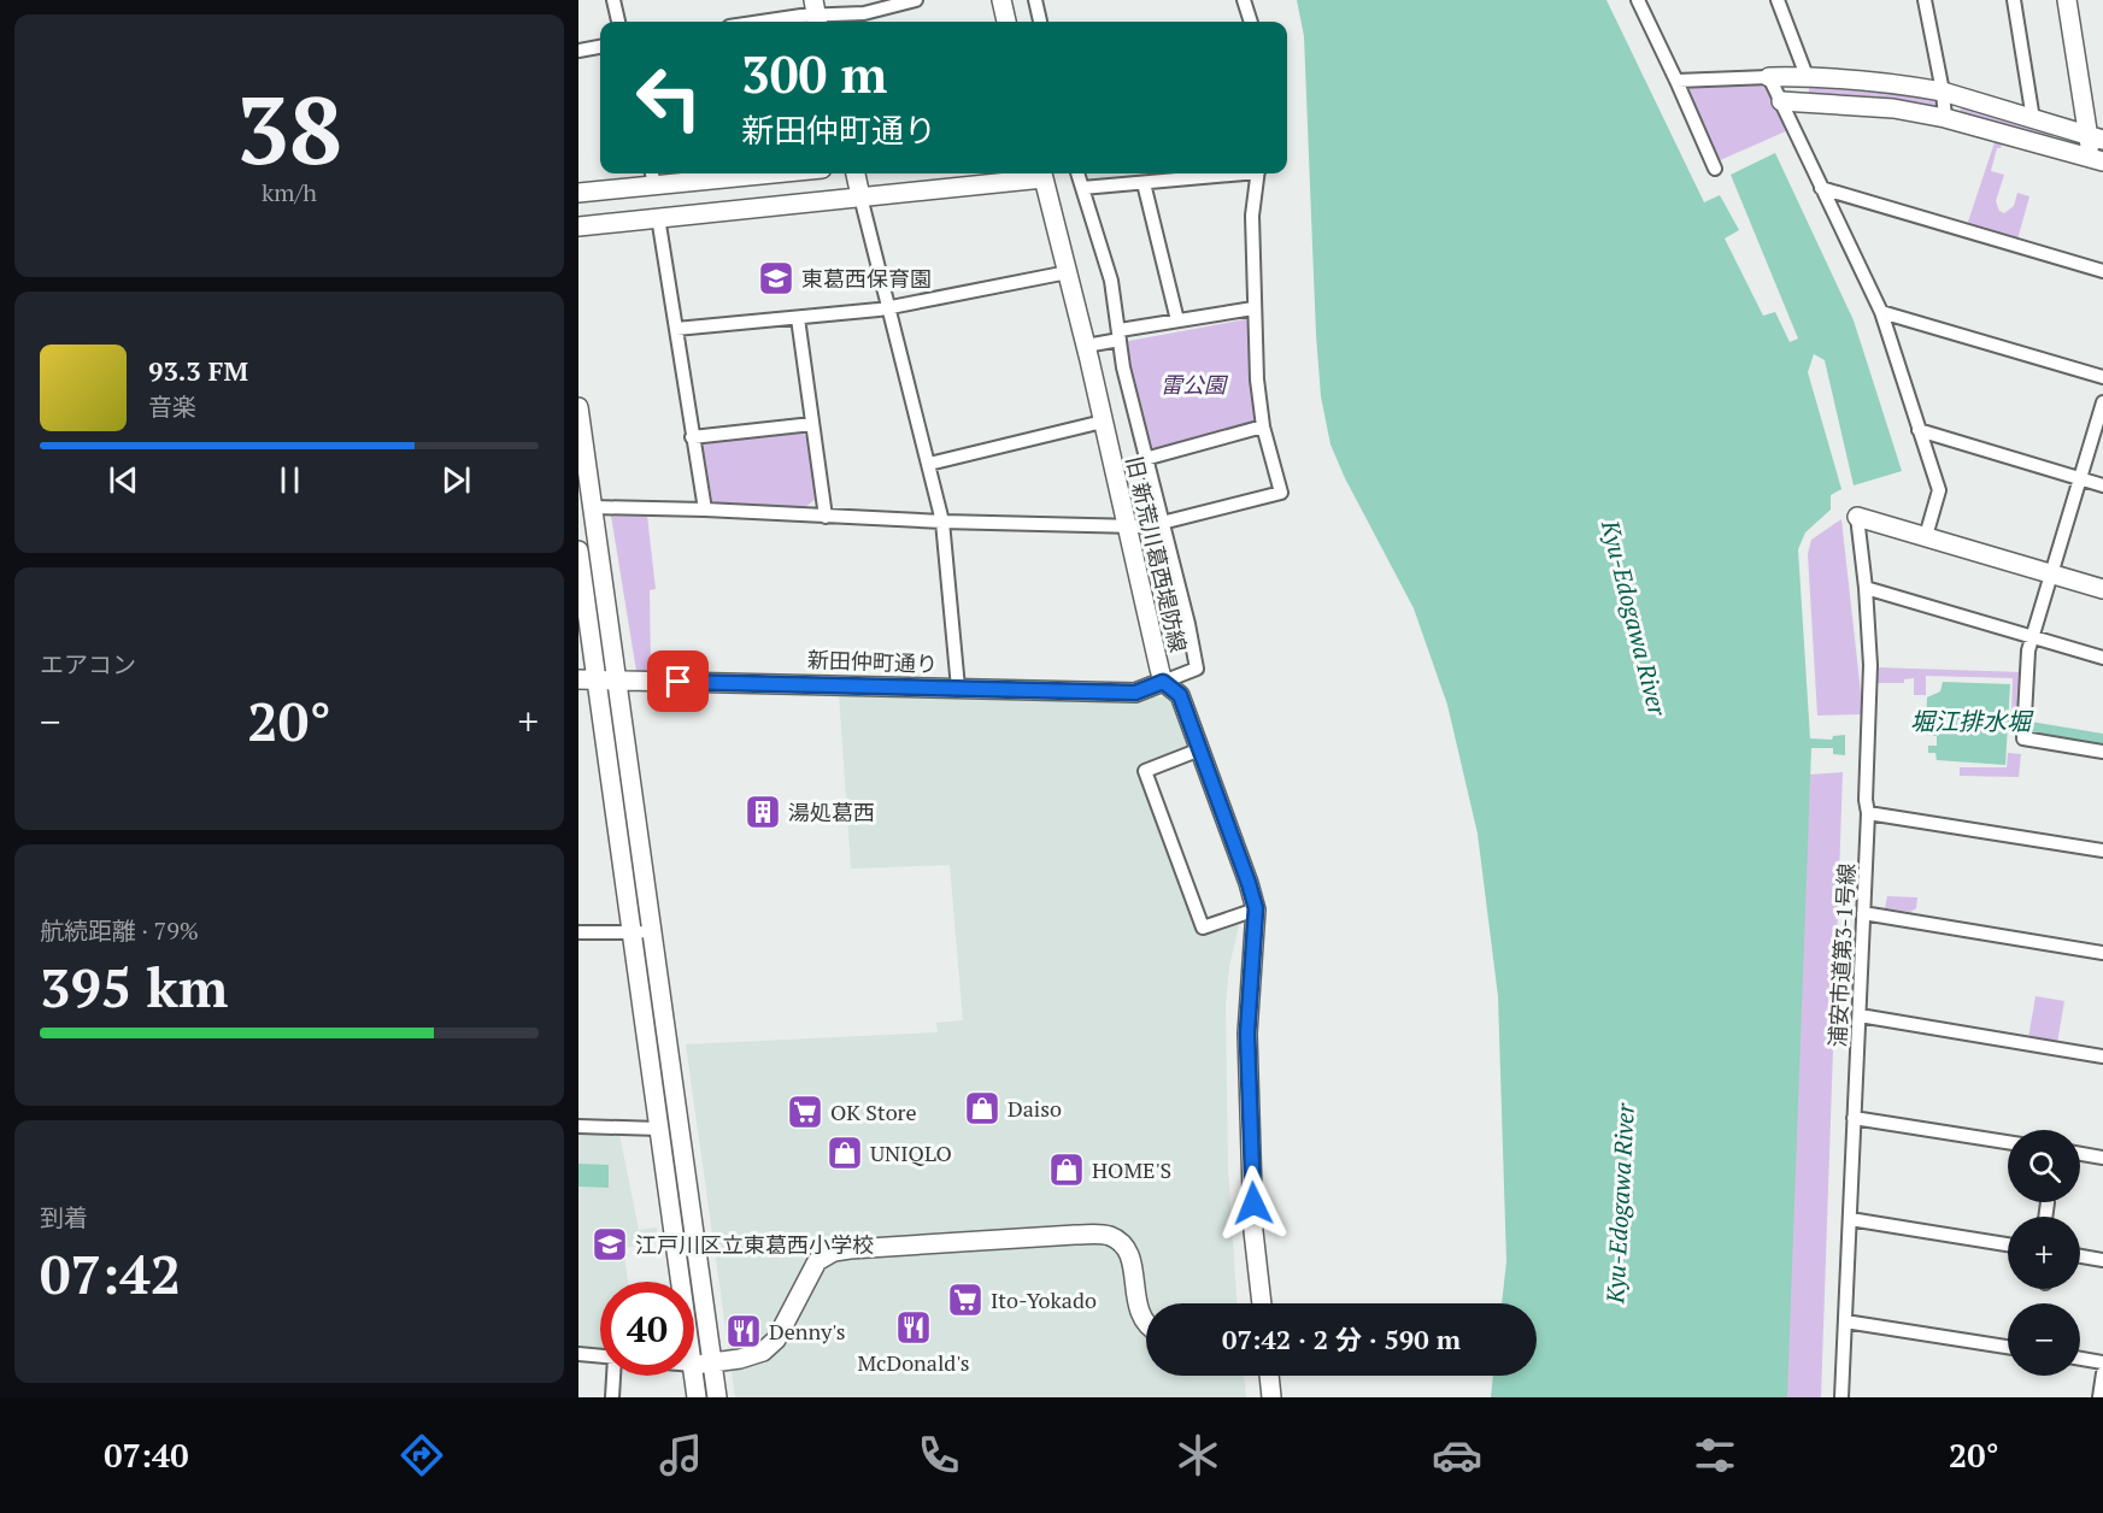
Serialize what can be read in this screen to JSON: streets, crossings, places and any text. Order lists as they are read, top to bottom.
{
  "streets": {
    "street": ["旧 新荒川葛西堤防線", "新田仲町通り", "浦安市道第3-1号線"]
  },
  "crossings": [
    ["旧 新荒川葛西堤防線", "新田仲町通り"]
  ],
  "water": ["Kyu-Edogawa River", "堀江排水堀"],
  "parks": ["雷公園"],
  "places": {
    "school or university": ["東葛西保育園", "江戸川区立東葛西小学校"],
    "building": ["湯処葛西"],
    "shop": ["Daiso", "UNIQLO", "HOME'S"],
    "supermarket": ["OK Store", "Ito-Yokado"],
    "restaurant": ["McDonald's", "Denny's"]
  },
  "page": {
    "tile": [
      ["38", "km/h"],
      "エアコン",
      ["航続距離 · 79%", "395 km"],
      ["到着", "07:42"]
    ],
    "turn": ["300 m", "新田仲町通り"],
    "song": ["93.3 FM", "音楽"],
    "heat": ["−", "20°", "+"],
    "map_buttons": ["+", "−"],
    "limit": "40",
    "trip": "07:42 · 2 分 · 590 m",
    "tabs": ["07:40", "20°"]
  }
}
